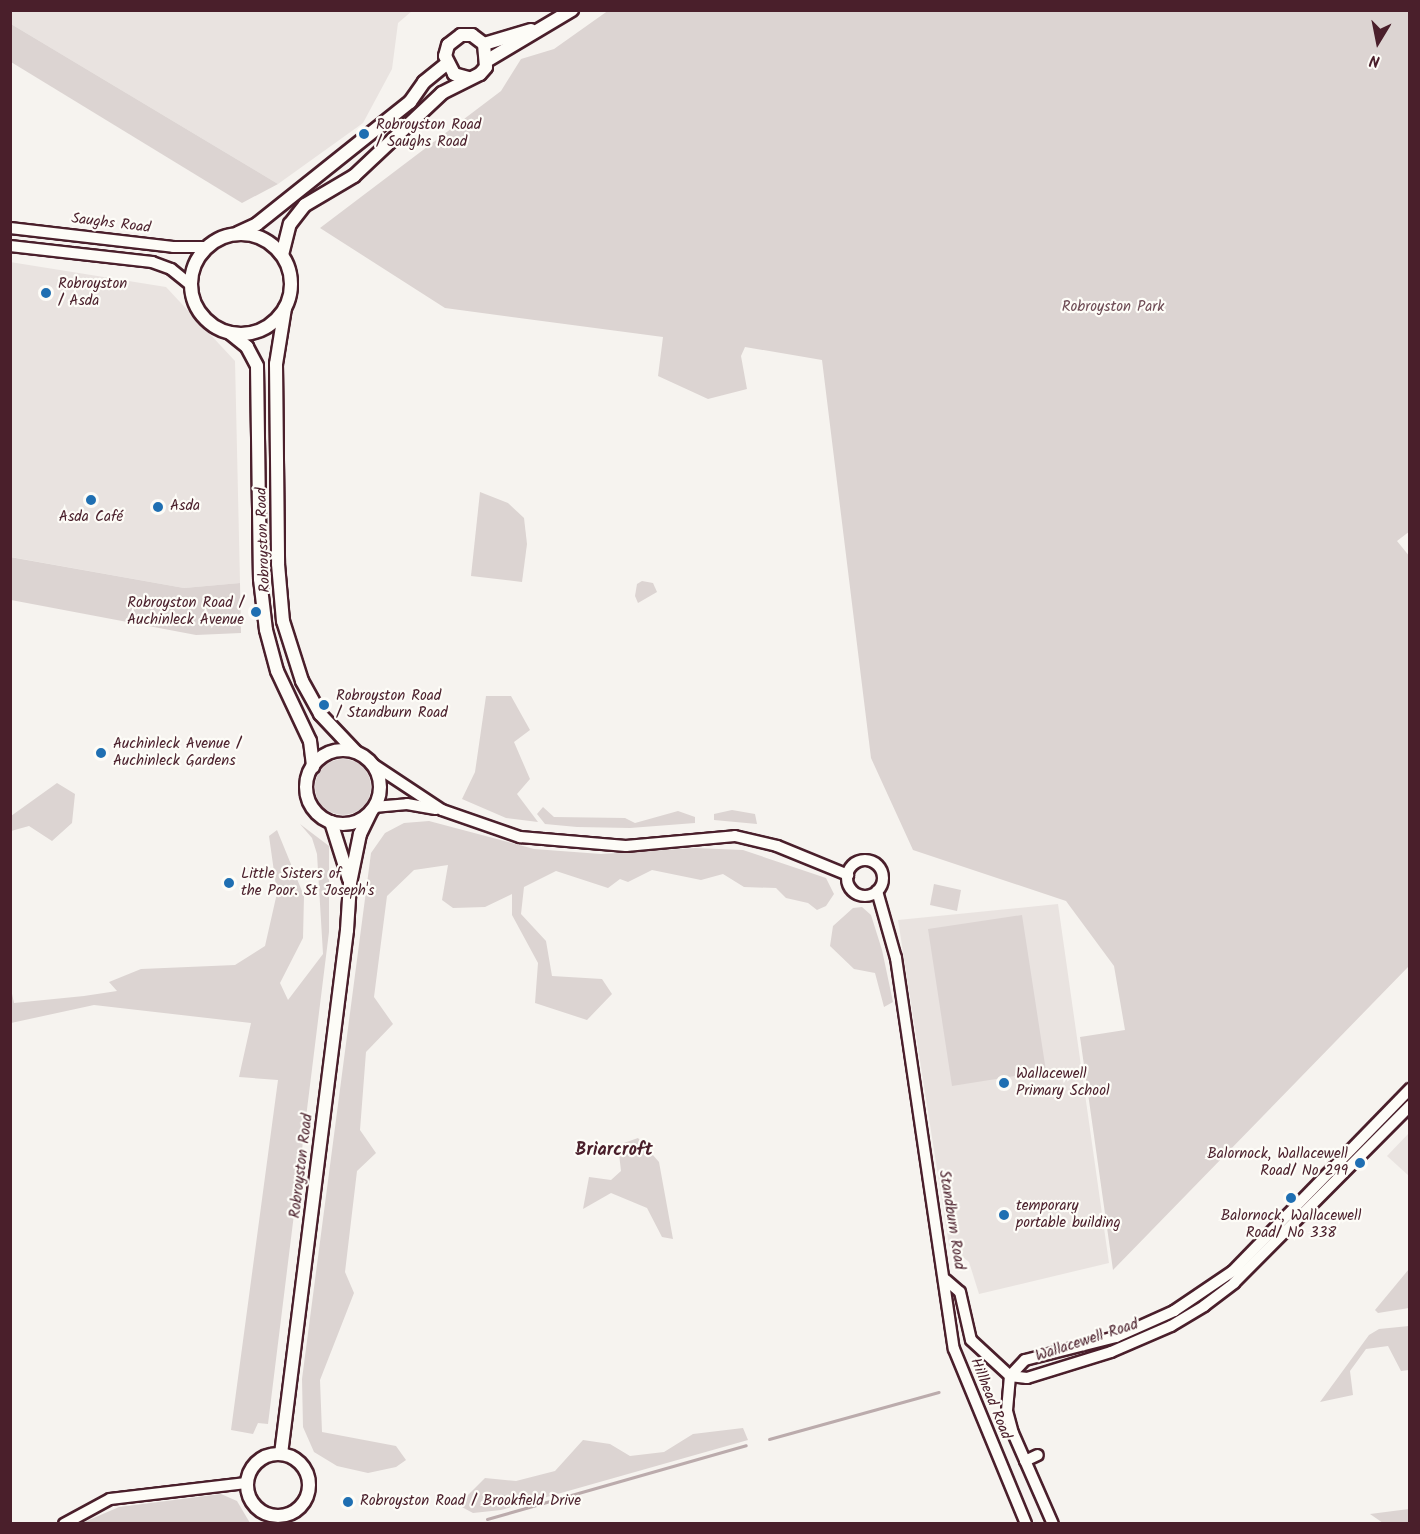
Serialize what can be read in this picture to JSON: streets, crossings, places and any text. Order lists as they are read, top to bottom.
{
  "streets": {
    "main road": ["Robroyston Road"],
    "street": [
      "Saughs Road",
      "Standburn Road",
      "Wallacewell Road",
      "Hillhead Road"
    ]
  },
  "crossings": [
    ["Saughs Road", "Robroyston Road"],
    ["Standburn Road", "Wallacewell Road"],
    ["Standburn Road", "Hillhead Road"]
  ],
  "districts": ["Briarcroft"],
  "parks": ["Robroyston Park"],
  "places": [
    "Robroyston Road / Saughs Road",
    "Robroyston / Asda",
    "Asda Café",
    "Asda",
    "Robroyston Road / Auchinleck Avenue",
    "Robroyston Road / Standburn Road",
    "Auchinleck Avenue / Auchinleck Gardens",
    "Little Sisters of the Poor. St Joseph's",
    "Wallacewell Primary School",
    "Balornock, Wallacewell Road/ No 299",
    "Balornock, Wallacewell Road/ No 338",
    "temporary portable building",
    "Robroyston Road / Brookfield Drive"
  ],
  "north": "bottom"
}
